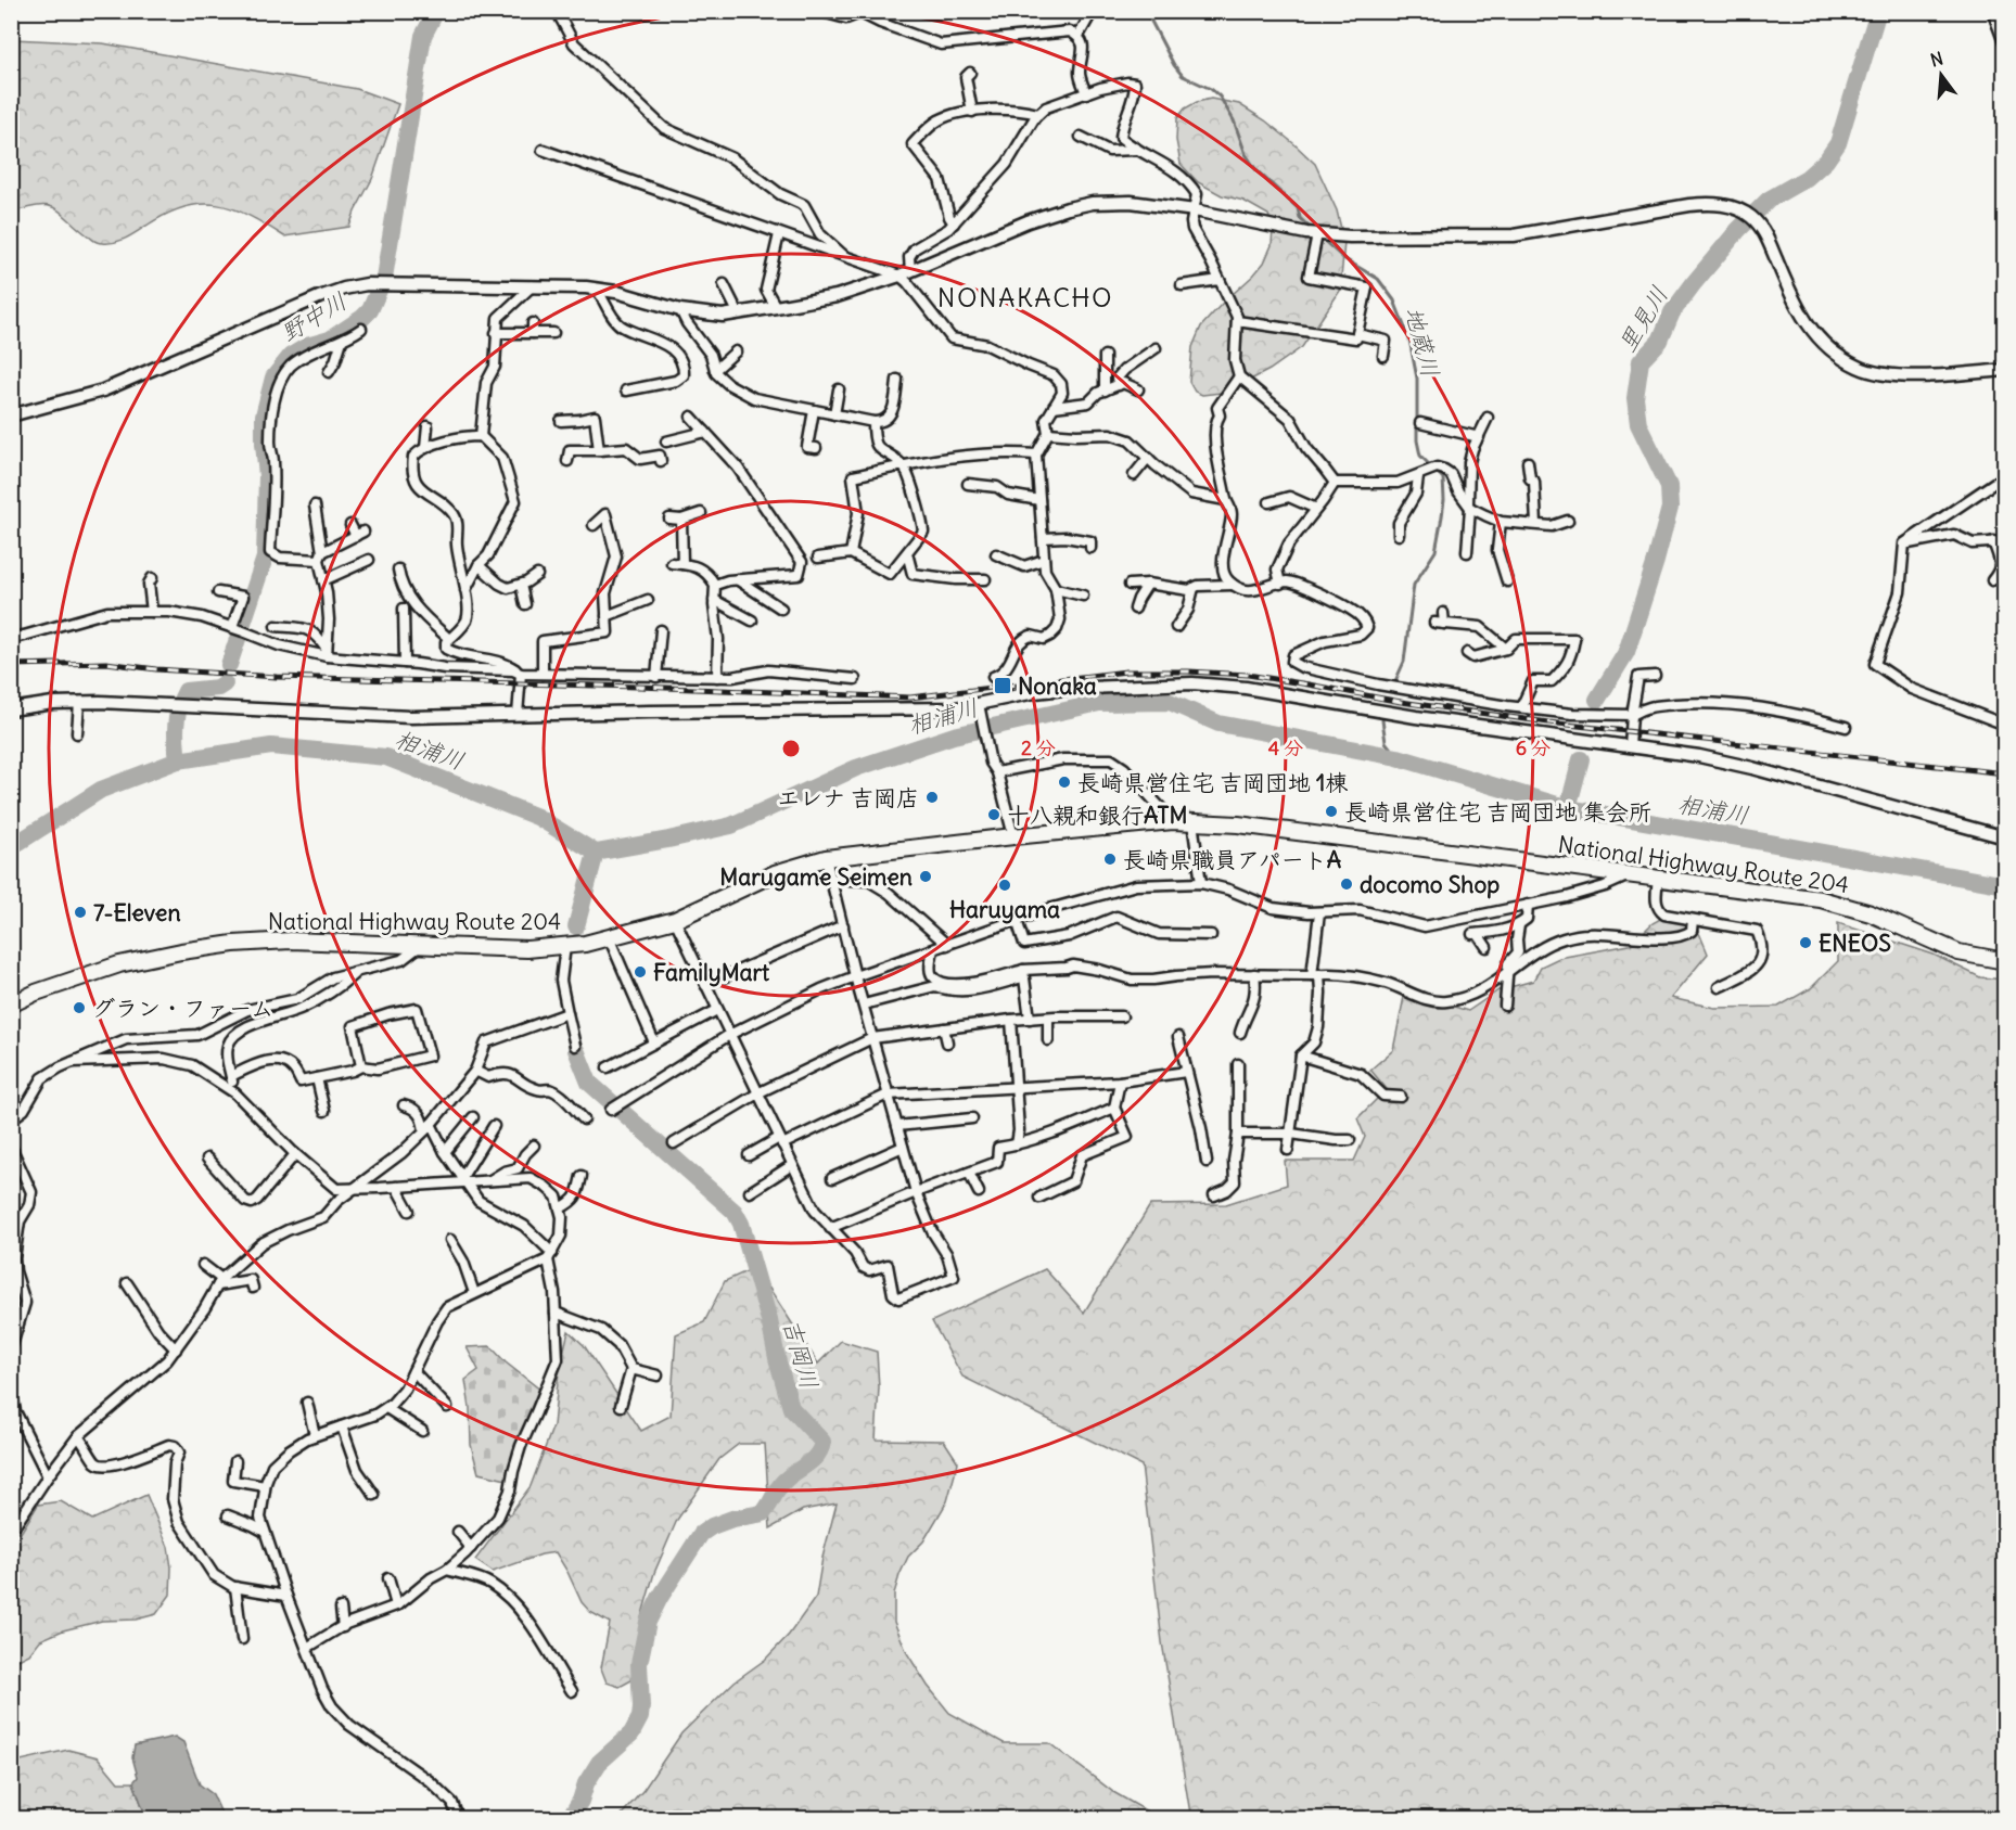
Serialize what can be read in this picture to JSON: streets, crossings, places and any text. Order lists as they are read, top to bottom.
{
  "streets": {
    "highway": ["National Highway Route 204"]
  },
  "districts": ["NONAKACHO"],
  "water": [
    "野中川",
    "里見川",
    "地蔵川",
    "相浦川",
    "吉岡川"
  ],
  "places": {
    "transit": ["Nonaka"],
    "other": [
      "長崎県営住宅 吉岡団地 1棟",
      "エレナ 吉岡店",
      "長崎県営住宅 吉岡団地 集会所",
      "十八親和銀行ATM",
      "長崎県職員アパートA",
      "Marugame Seimen",
      "docomo Shop",
      "Haruyama",
      "7-Eleven",
      "ENEOS",
      "FamilyMart",
      "グラン・ファーム"
    ]
  },
  "north": "top",
  "rings": ["2 分", "4 分", "6 分"]
}
